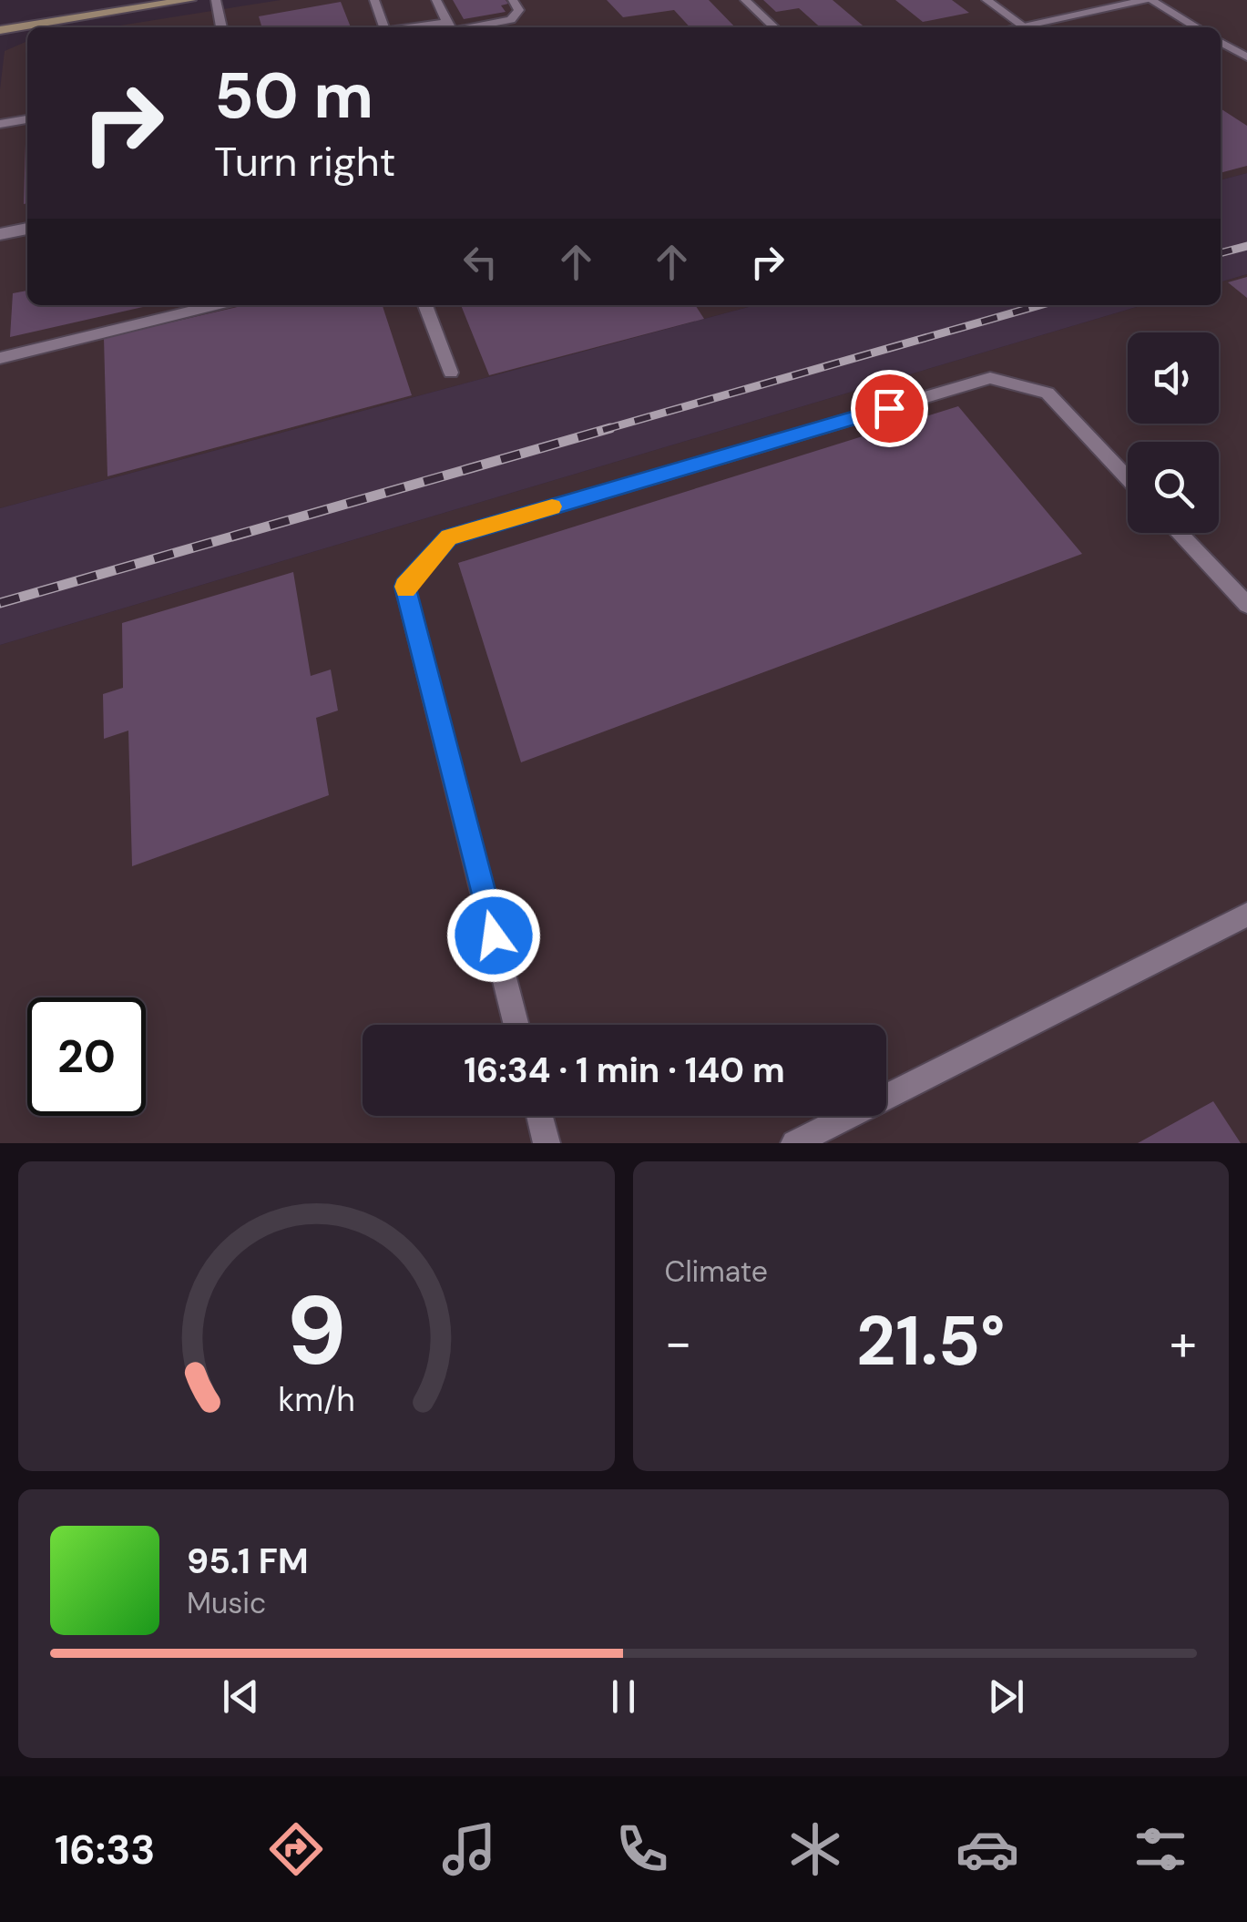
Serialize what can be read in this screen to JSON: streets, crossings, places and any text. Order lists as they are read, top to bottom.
{
  "page": {
    "turn": ["50 m", "Turn right"],
    "limit": "20",
    "trip": "16:34 · 1 min · 140 m",
    "tile": "Climate",
    "heat": ["−", "21.5°", "+"],
    "song": ["95.1 FM", "Music"],
    "tabs": "16:33",
    "gauge": ["9", "km/h"]
  }
}
